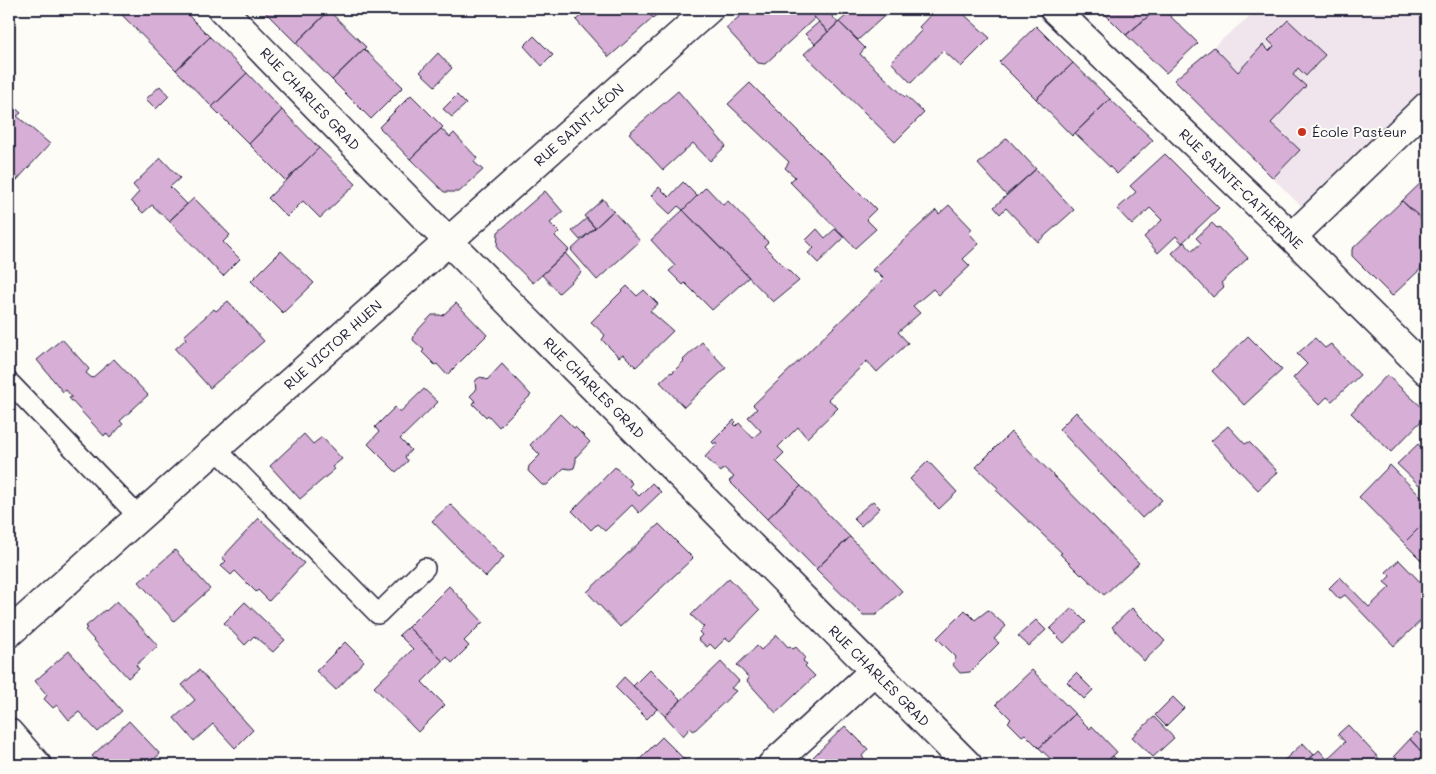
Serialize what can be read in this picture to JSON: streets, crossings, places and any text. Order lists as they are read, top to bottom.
{
  "streets": {
    "street": [
      "RUE CHARLES GRAD",
      "RUE SAINT-LÉON",
      "RUE SAINTE-CATHERINE",
      "RUE VICTOR HUEN"
    ]
  },
  "crossings": [
    ["RUE CHARLES GRAD", "RUE SAINT-LÉON"],
    ["RUE CHARLES GRAD", "RUE VICTOR HUEN"],
    ["RUE SAINT-LÉON", "RUE VICTOR HUEN"]
  ],
  "places": ["École Pasteur"]
}
